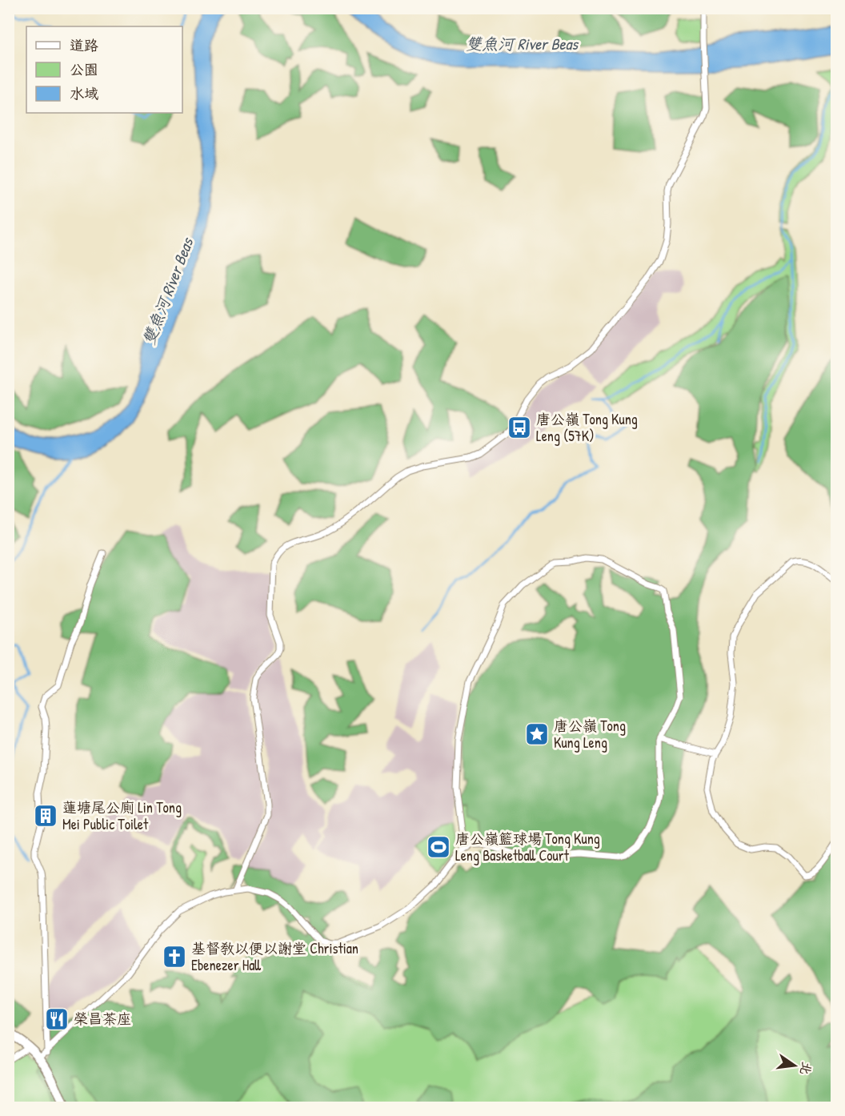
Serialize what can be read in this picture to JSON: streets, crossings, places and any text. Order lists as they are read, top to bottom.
{
  "water": ["雙魚河 River Beas"],
  "places": {
    "bus stop": ["唐公嶺 Tong Kung Leng (57K)"],
    "place": ["唐公嶺 Tong Kung Leng"],
    "building": ["蓮塘尾公廁 Lin Tong Mei Public Toilet"],
    "sports": ["唐公嶺籃球場 Tong Kung Leng Basketball Court"],
    "church": ["基督教以便以謝堂 Christian Ebenezer Hall"],
    "restaurant": ["榮昌茶座"]
  },
  "legend": ["道路", "公園", "水域"],
  "north": "right"
}
